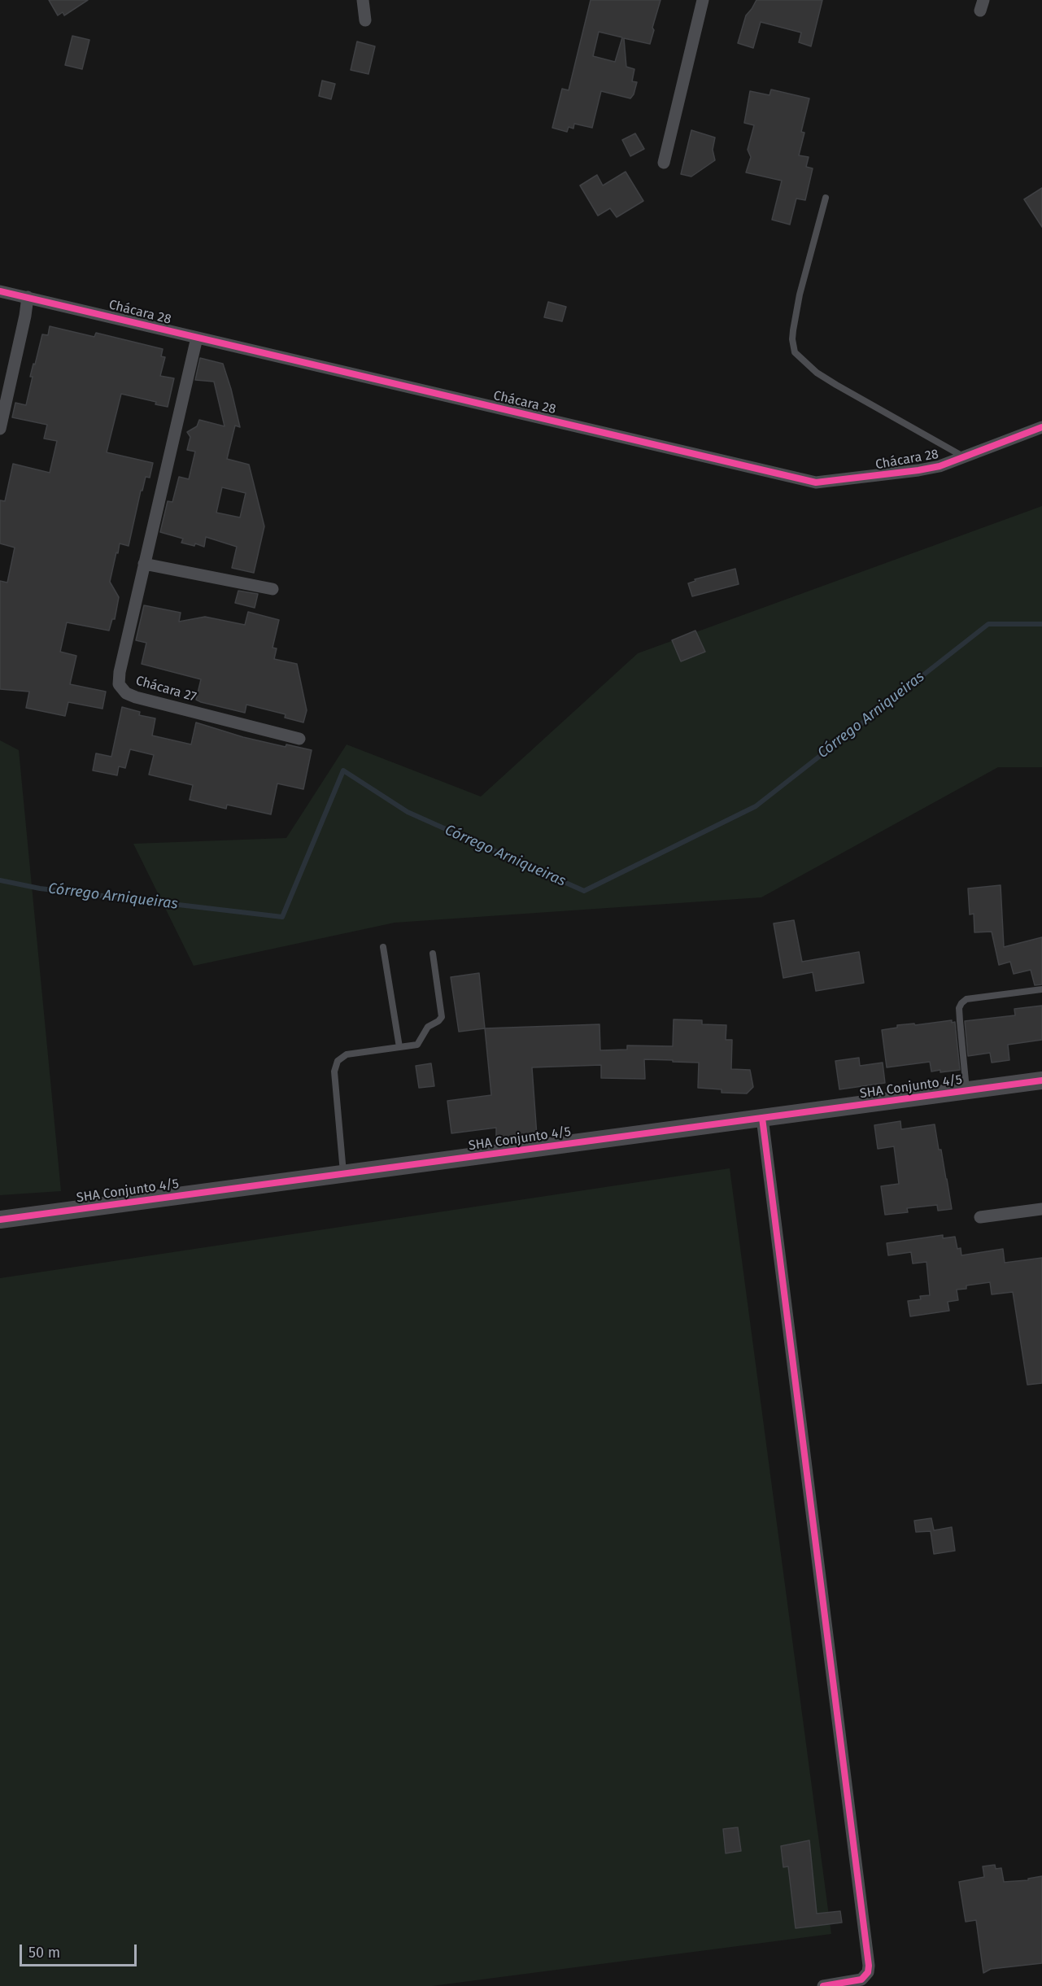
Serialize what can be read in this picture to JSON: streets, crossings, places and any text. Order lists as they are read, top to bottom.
{
  "streets": {
    "street": ["Chácara 28", "Chácara 27", "SHA Conjunto 4/5"]
  },
  "crossings": [
    ["Chácara 28", "Chácara 27"]
  ],
  "water": ["Córrego Arniqueiras"],
  "scale_bar": "50 m"
}
